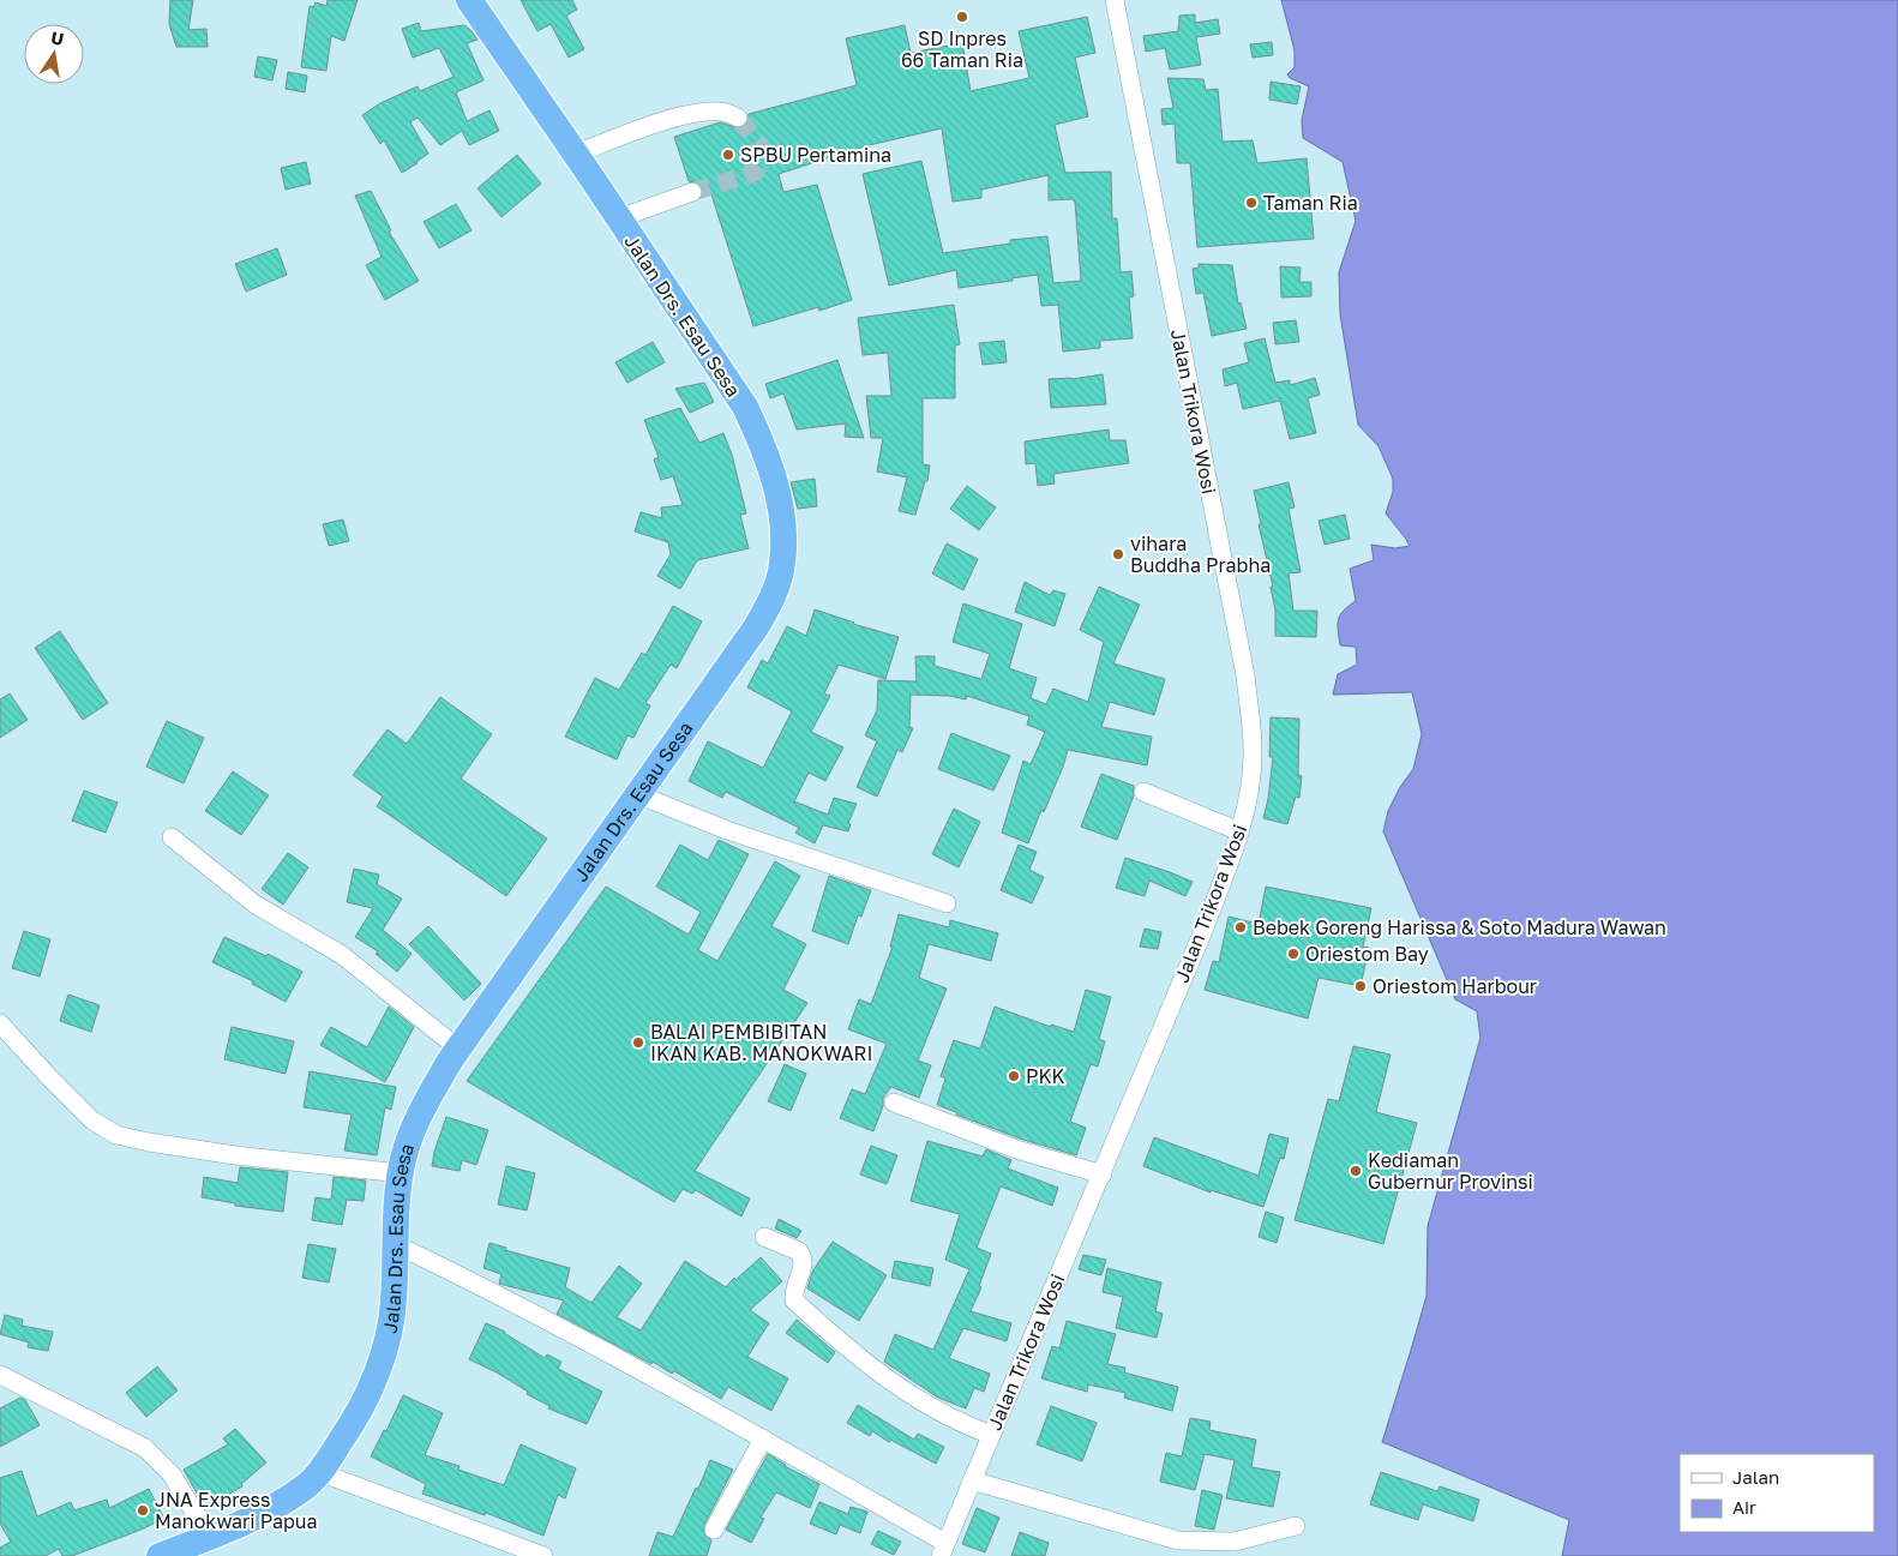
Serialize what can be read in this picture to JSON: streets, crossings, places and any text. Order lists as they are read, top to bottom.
{
  "streets": {
    "highway": ["Jalan Drs. Esau Sesa"],
    "street": ["Jalan Trikora Wosi"]
  },
  "places": [
    "SD Inpres 66 Taman Ria",
    "SPBU Pertamina",
    "Taman Ria",
    "vihara Buddha Prabha",
    "Bebek Goreng Harissa & Soto Madura Wawan",
    "Oriestom Bay",
    "Oriestom Harbour",
    "BALAI PEMBIBITAN IKAN KAB. MANOKWARI",
    "PKK",
    "Kediaman Gubernur Provinsi",
    "JNA Express Manokwari Papua"
  ],
  "legend": ["Jalan", "Air"],
  "north": "top"
}
